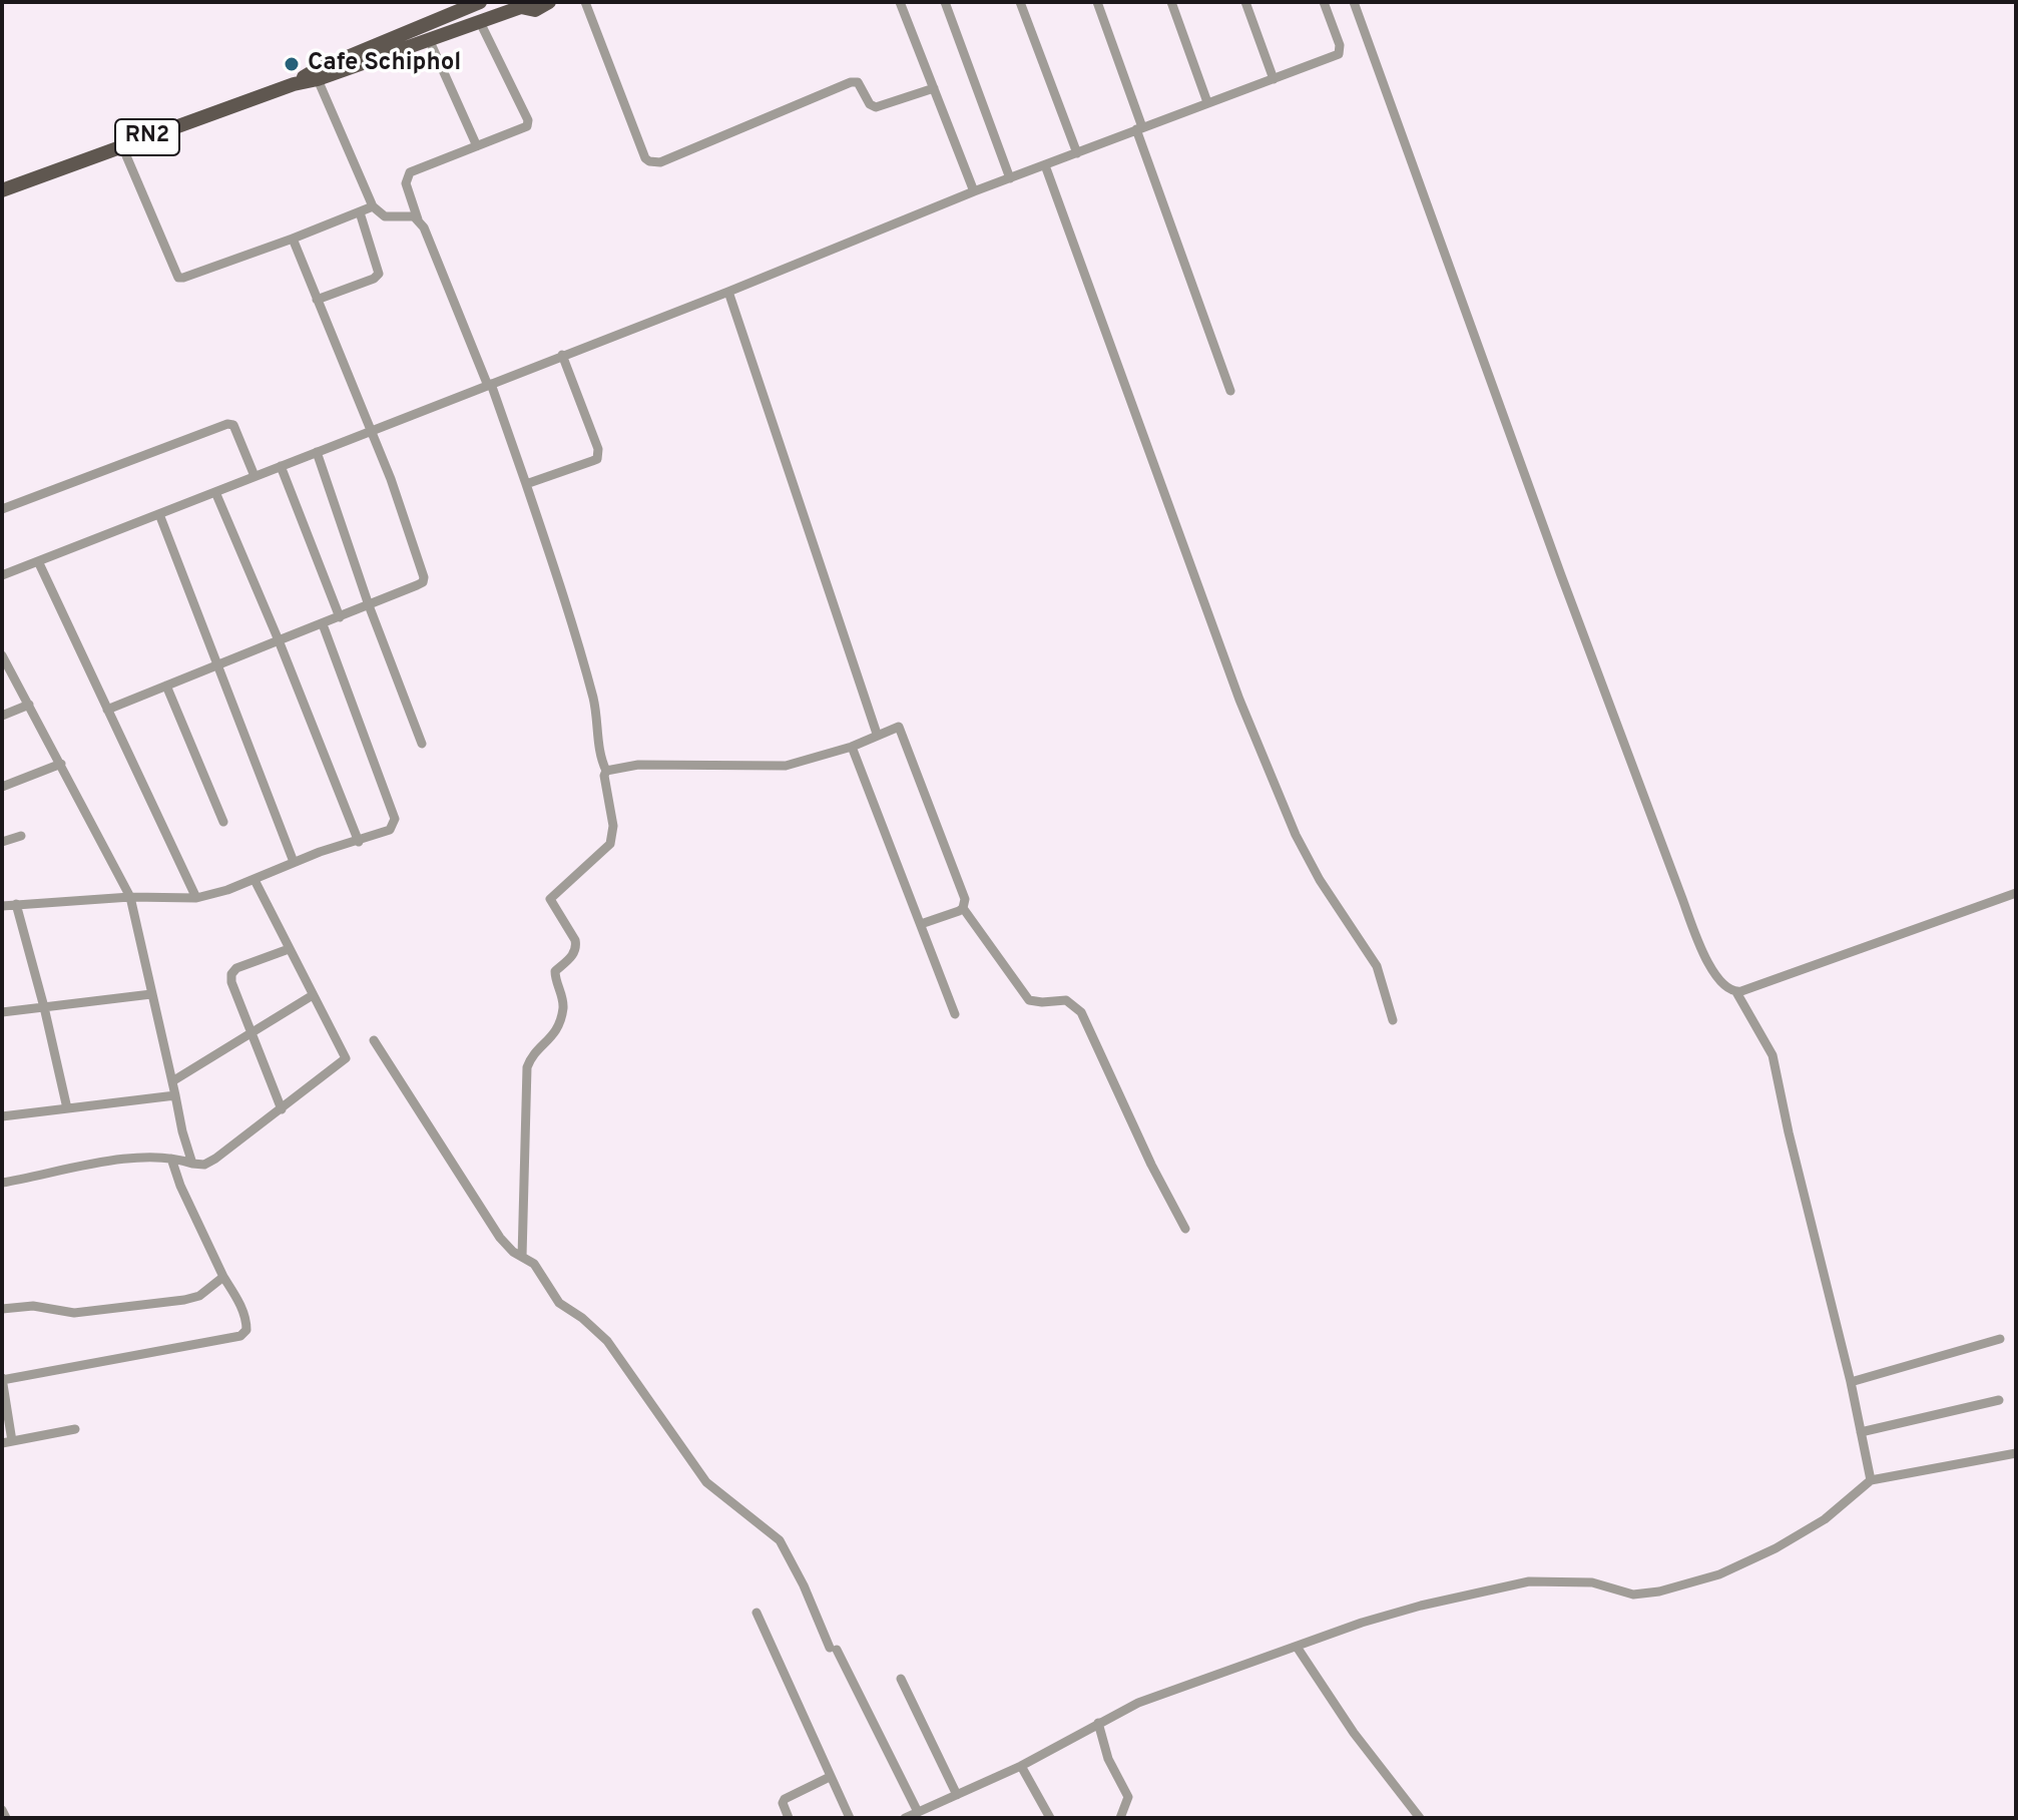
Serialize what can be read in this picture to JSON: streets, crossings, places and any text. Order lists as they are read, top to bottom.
{
  "streets": {
    "main road": ["RN2"]
  },
  "places": ["Cafe Schiphol"]
}
